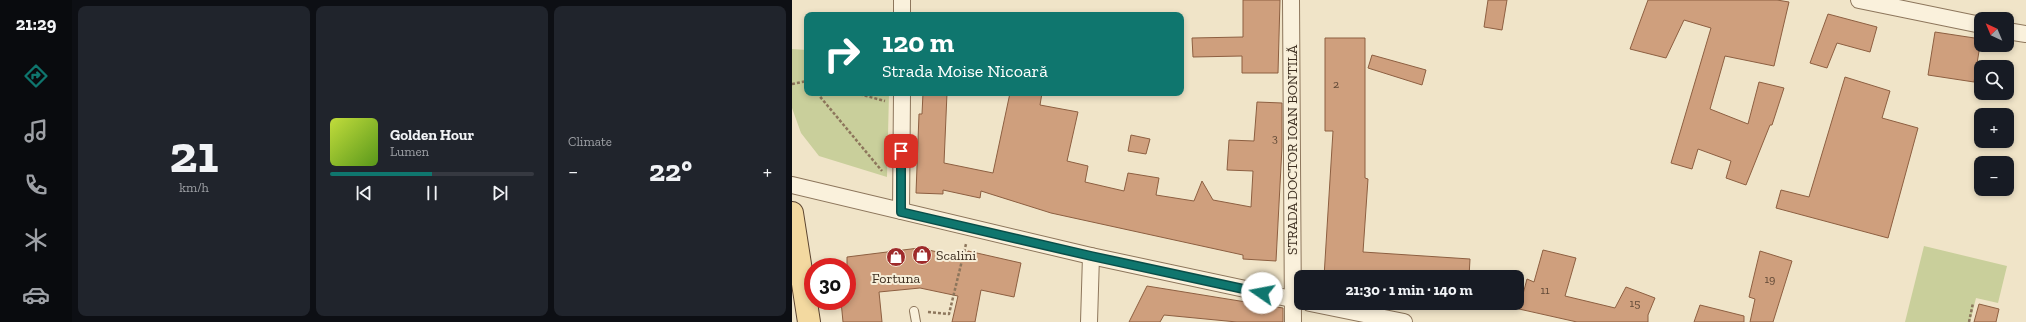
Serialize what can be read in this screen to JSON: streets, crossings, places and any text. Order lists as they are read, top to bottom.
{
  "streets": {
    "street": ["STRADA DOCTOR IOAN BONTILĂ"]
  },
  "places": {
    "shop": ["Scalini", "Fortuna"]
  },
  "house_numbers": [
    "2",
    "3",
    "19",
    "11",
    "15"
  ],
  "north": "top left",
  "page": {
    "tabs": "21:29",
    "tile": [
      ["21", "km/h"],
      "Climate"
    ],
    "map_buttons": ["+", "−"],
    "turn": ["120 m", "Strada Moise Nicoară"],
    "song": ["Golden Hour", "Lumen"],
    "heat": ["−", "22°", "+"],
    "limit": "30",
    "trip": "21:30 · 1 min · 140 m"
  }
}
